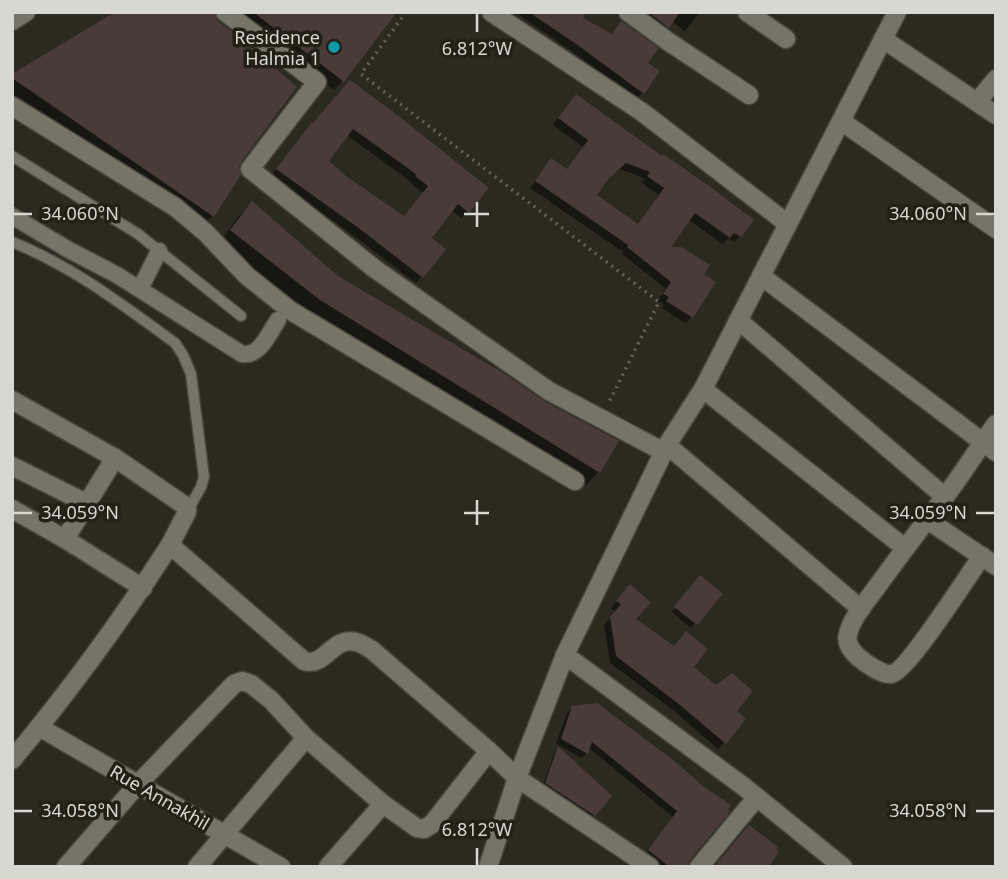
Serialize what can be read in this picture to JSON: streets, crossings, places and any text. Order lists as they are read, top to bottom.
{
  "streets": {
    "street": ["Rue Annakhil"]
  },
  "places": ["Residence Halmia 1"],
  "coordinates": [
    "6.812°W",
    "34.060°N",
    "34.059°N",
    "34.058°N"
  ]
}
